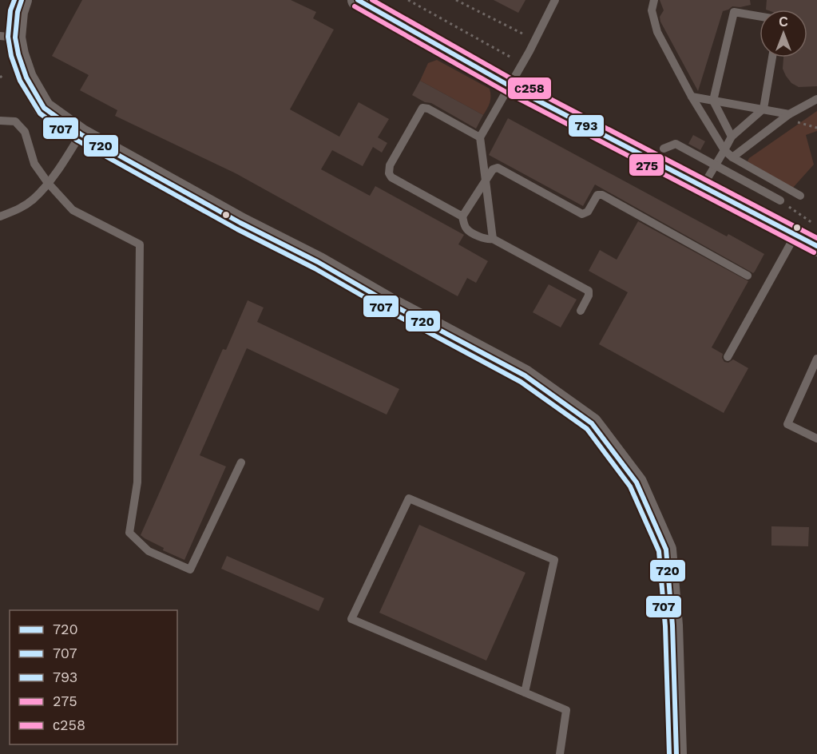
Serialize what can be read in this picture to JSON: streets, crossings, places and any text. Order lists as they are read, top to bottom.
{
  "lines": [
    "transit line 720",
    "transit line 707",
    "transit line 793",
    "transit line с258",
    "transit line 275"
  ],
  "legend": [
    "720",
    "707",
    "793",
    "275",
    "с258"
  ],
  "north": "top"
}
